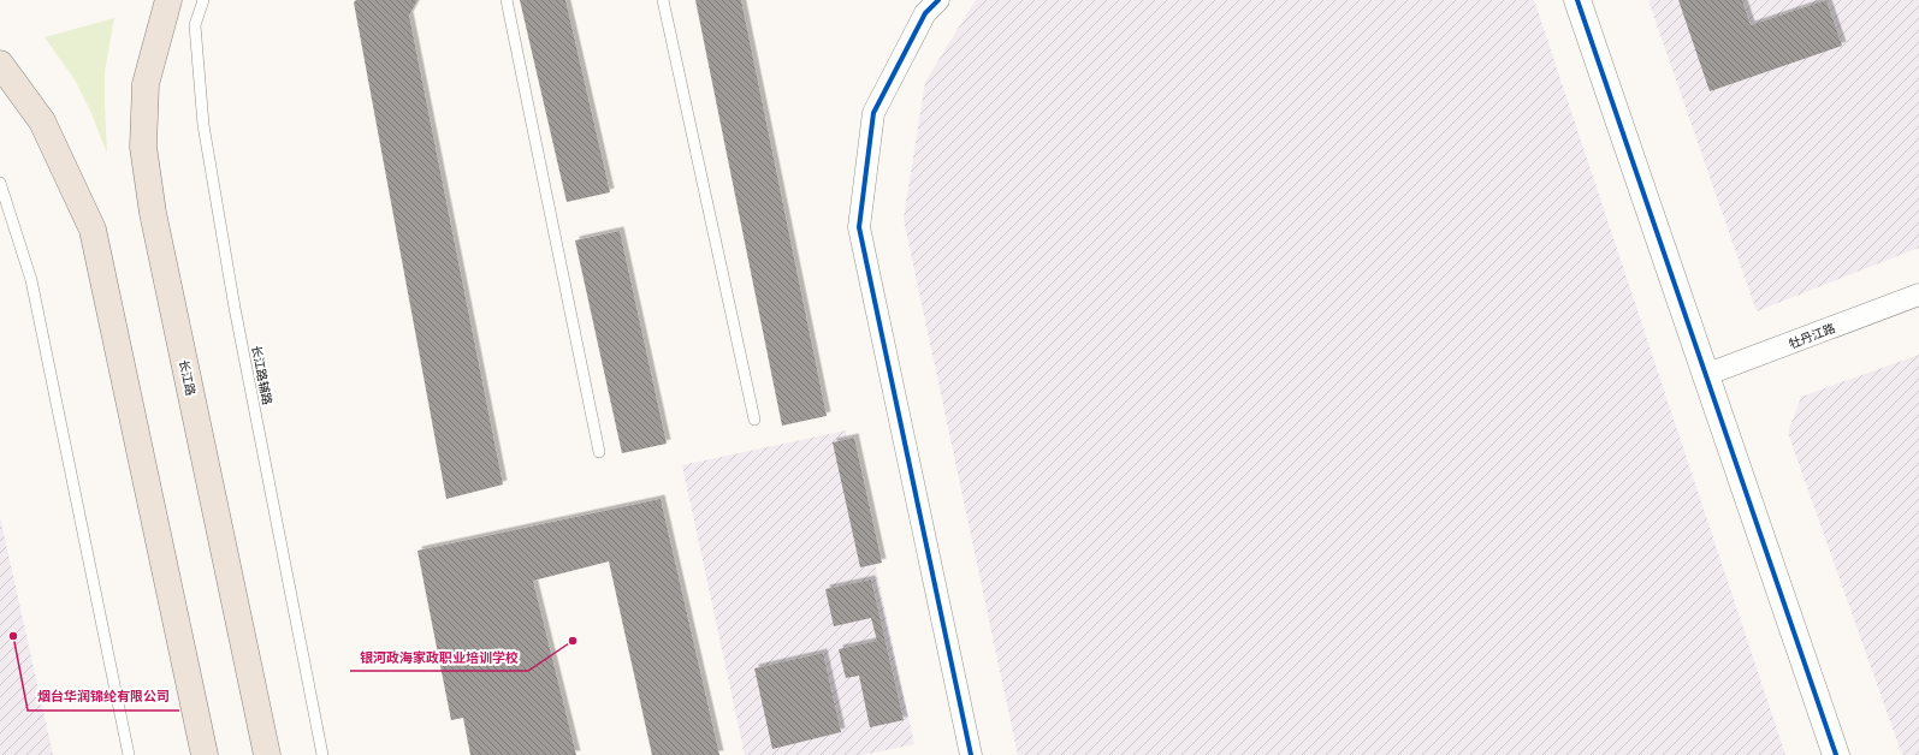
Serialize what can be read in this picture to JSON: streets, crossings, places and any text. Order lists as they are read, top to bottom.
{
  "streets": {
    "main road": ["长江路"],
    "street": ["牡丹江路"],
    "lane": ["长江路辅路"]
  },
  "places": ["烟台华润锦纶有限公司", "银河政海家政职业培训学校"]
}
